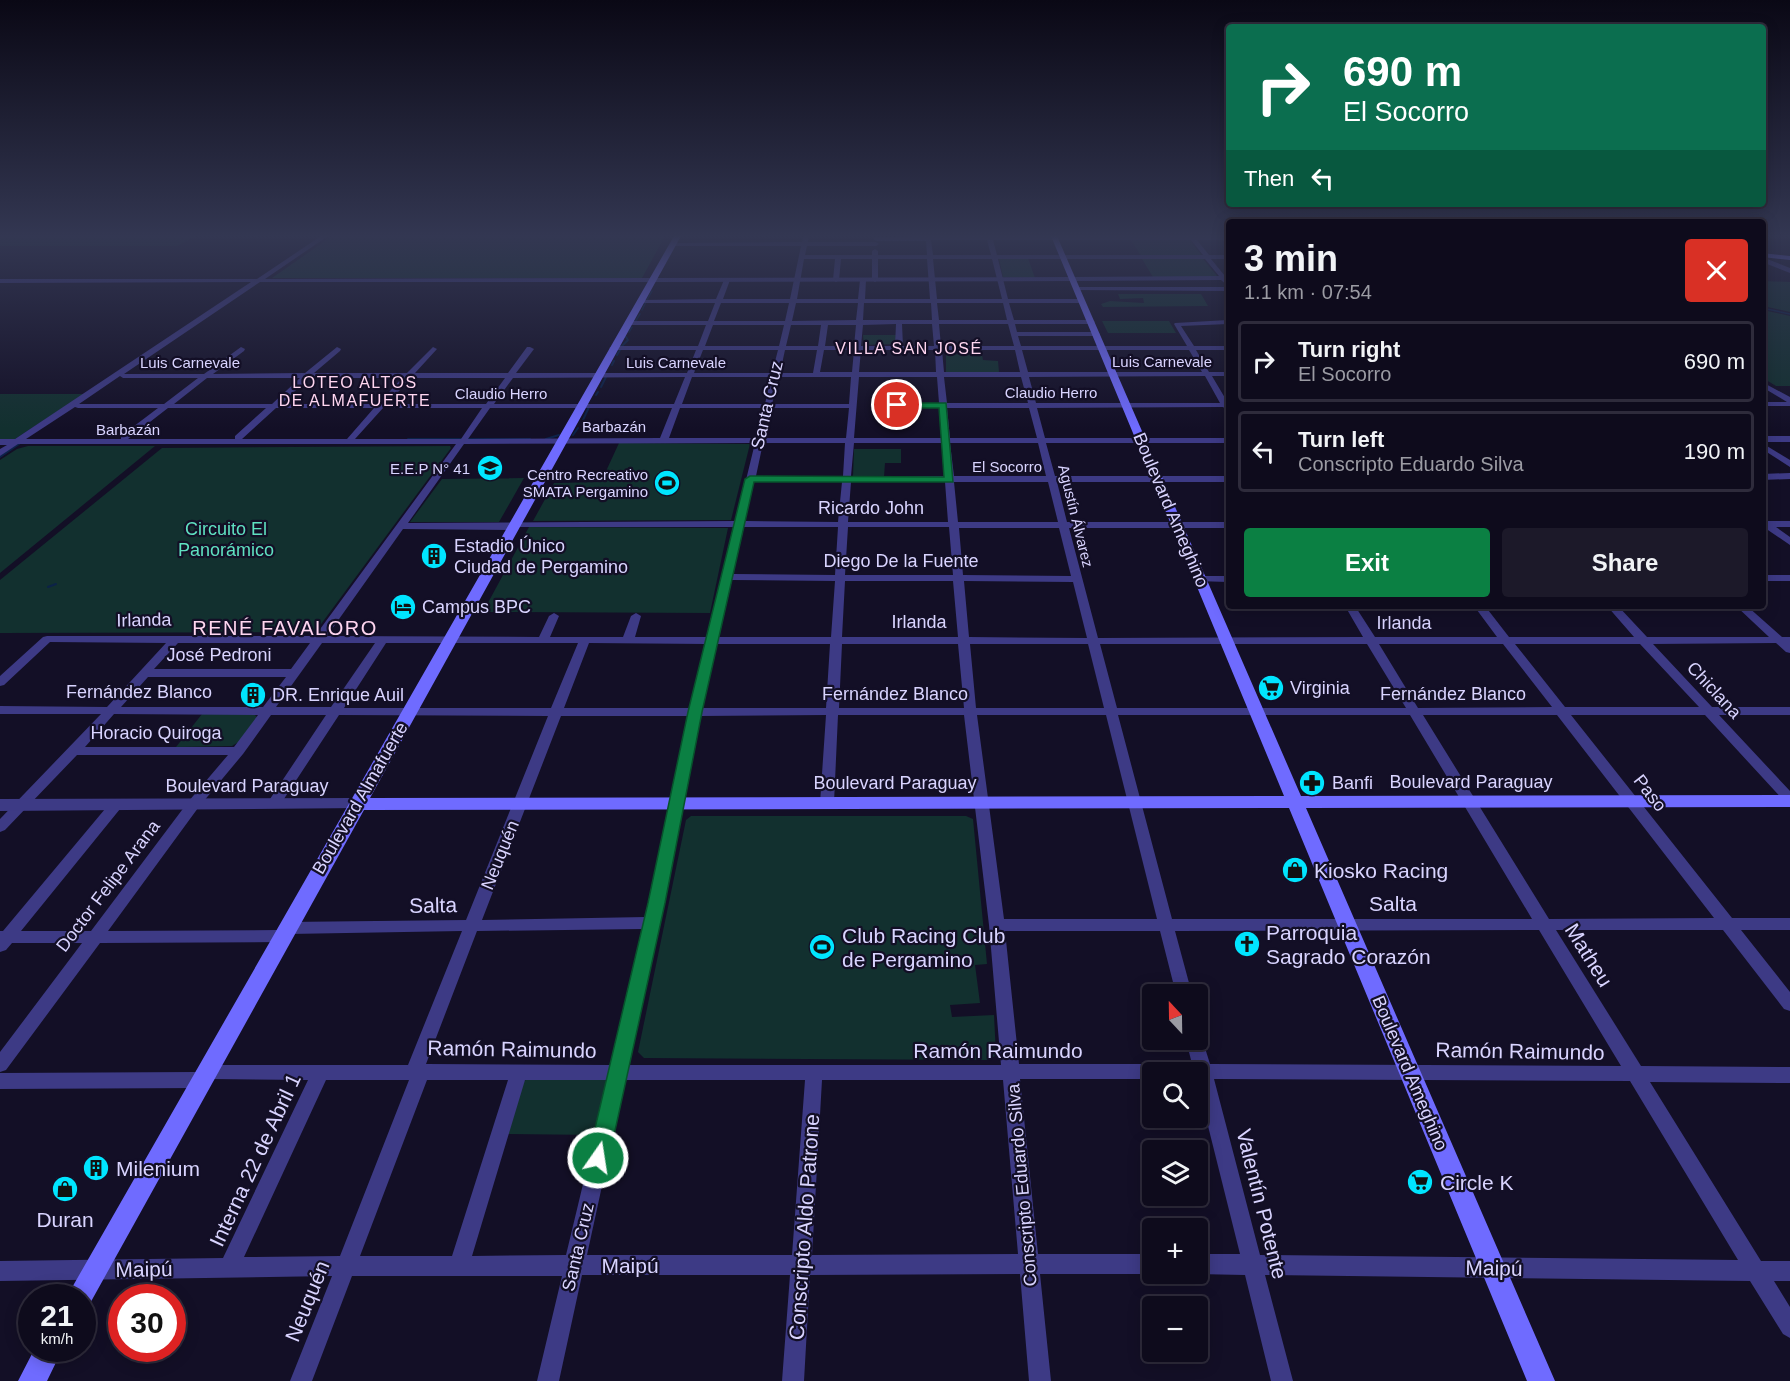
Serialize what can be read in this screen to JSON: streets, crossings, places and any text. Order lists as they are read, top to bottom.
{
  "streets": {
    "main road": ["Boulevard Ameghino", "Boulevard Paraguay", "Boulevard Almafuerte"],
    "street": [
      "Luis Carnevale",
      "Claudio Herro",
      "Santa Cruz",
      "Barbazán",
      "El Socorro",
      "Ricardo John",
      "Agustín Álvarez",
      "Diego De la Fuente",
      "Irlanda",
      "José Pedroni",
      "Chiclana",
      "Fernández Blanco",
      "Horacio Quiroga",
      "Paso",
      "Neuquén",
      "Doctor Felipe Arana",
      "Salta",
      "Matheu",
      "Ramón Raimundo",
      "Interna 22 de Abril 1",
      "Conscripto Eduardo Silva",
      "Valentín Potente",
      "Conscripto Aldo Patrone",
      "Maipú"
    ]
  },
  "crossings": [
    ["Luis Carnevale", "Santa Cruz"],
    ["Luis Carnevale", "Boulevard Ameghino"],
    ["Luis Carnevale", "Agustín Álvarez"],
    ["Luis Carnevale", "Boulevard Almafuerte"],
    ["Luis Carnevale", "Doctor Felipe Arana"],
    ["Luis Carnevale", "Conscripto Eduardo Silva"],
    ["Claudio Herro", "Santa Cruz"],
    ["Claudio Herro", "Boulevard Ameghino"],
    ["Claudio Herro", "Agustín Álvarez"],
    ["Claudio Herro", "Boulevard Almafuerte"],
    ["Claudio Herro", "Doctor Felipe Arana"],
    ["Claudio Herro", "Conscripto Eduardo Silva"],
    ["Santa Cruz", "Barbazán"],
    ["Santa Cruz", "El Socorro"],
    ["Santa Cruz", "Ricardo John"],
    ["Santa Cruz", "Diego De la Fuente"],
    ["Santa Cruz", "Irlanda"],
    ["Santa Cruz", "Fernández Blanco"],
    ["Santa Cruz", "Boulevard Paraguay"],
    ["Santa Cruz", "Salta"],
    ["Santa Cruz", "Ramón Raimundo"],
    ["Santa Cruz", "Maipú"],
    ["Barbazán", "Boulevard Ameghino"],
    ["Barbazán", "Agustín Álvarez"],
    ["Barbazán", "Boulevard Almafuerte"],
    ["Barbazán", "Doctor Felipe Arana"],
    ["Barbazán", "Conscripto Eduardo Silva"],
    ["El Socorro", "Boulevard Ameghino"],
    ["El Socorro", "Agustín Álvarez"],
    ["El Socorro", "Conscripto Eduardo Silva"],
    ["Ricardo John", "Boulevard Ameghino"],
    ["Ricardo John", "Agustín Álvarez"],
    ["Ricardo John", "Boulevard Almafuerte"],
    ["Ricardo John", "Doctor Felipe Arana"],
    ["Ricardo John", "Conscripto Eduardo Silva"],
    ["Boulevard Ameghino", "Irlanda"],
    ["Boulevard Ameghino", "Fernández Blanco"],
    ["Boulevard Ameghino", "Boulevard Paraguay"],
    ["Boulevard Ameghino", "Salta"],
    ["Boulevard Ameghino", "Ramón Raimundo"],
    ["Boulevard Ameghino", "Maipú"],
    ["Agustín Álvarez", "Diego De la Fuente"],
    ["Agustín Álvarez", "Irlanda"],
    ["Agustín Álvarez", "Fernández Blanco"],
    ["Agustín Álvarez", "Boulevard Paraguay"],
    ["Diego De la Fuente", "Conscripto Eduardo Silva"],
    ["Irlanda", "Chiclana"],
    ["Irlanda", "Paso"],
    ["Irlanda", "Boulevard Almafuerte"],
    ["Irlanda", "Neuquén"],
    ["Irlanda", "Doctor Felipe Arana"],
    ["Irlanda", "Matheu"],
    ["Irlanda", "Conscripto Eduardo Silva"],
    ["José Pedroni", "Doctor Felipe Arana"],
    ["Chiclana", "Fernández Blanco"],
    ["Chiclana", "Boulevard Paraguay"],
    ["Fernández Blanco", "Paso"],
    ["Fernández Blanco", "Boulevard Almafuerte"],
    ["Fernández Blanco", "Neuquén"],
    ["Fernández Blanco", "Doctor Felipe Arana"],
    ["Fernández Blanco", "Matheu"],
    ["Fernández Blanco", "Conscripto Eduardo Silva"],
    ["Horacio Quiroga", "Doctor Felipe Arana"],
    ["Boulevard Paraguay", "Paso"],
    ["Boulevard Paraguay", "Boulevard Almafuerte"],
    ["Boulevard Paraguay", "Neuquén"],
    ["Boulevard Paraguay", "Doctor Felipe Arana"],
    ["Boulevard Paraguay", "Matheu"],
    ["Boulevard Paraguay", "Conscripto Eduardo Silva"],
    ["Paso", "Salta"],
    ["Boulevard Almafuerte", "Salta"],
    ["Boulevard Almafuerte", "Ramón Raimundo"],
    ["Boulevard Almafuerte", "Maipú"],
    ["Neuquén", "Salta"],
    ["Neuquén", "Ramón Raimundo"],
    ["Neuquén", "Maipú"],
    ["Doctor Felipe Arana", "Salta"],
    ["Salta", "Matheu"],
    ["Salta", "Conscripto Eduardo Silva"],
    ["Matheu", "Ramón Raimundo"],
    ["Matheu", "Maipú"],
    ["Ramón Raimundo", "Interna 22 de Abril 1"],
    ["Ramón Raimundo", "Conscripto Eduardo Silva"],
    ["Ramón Raimundo", "Conscripto Aldo Patrone"],
    ["Interna 22 de Abril 1", "Maipú"],
    ["Conscripto Eduardo Silva", "Maipú"],
    ["Valentín Potente", "Maipú"],
    ["Conscripto Aldo Patrone", "Maipú"]
  ],
  "districts": ["VILLA SAN JOSÉ", "LOTEO ALTOS DE ALMAFUERTE", "RENÉ FAVALORO"],
  "parks": ["Circuito El Panorámico"],
  "places": {
    "school or university": ["E.E.P N° 41"],
    "sports": ["Centro Recreativo SMATA Pergamino", "Club Racing Club de Pergamino"],
    "building": ["Estadio Único Ciudad de Pergamino", "DR. Enrique Auil", "Milenium"],
    "hotel": ["Campus BPC"],
    "supermarket": ["Virginia", "Circle K"],
    "pharmacy": ["Banfi"],
    "shop": ["Kiosko Racing", "Duran"],
    "church": ["Parroquia Sagrado Corazón"]
  },
  "north": "top",
  "page": {
    "turn": ["690 m", "El Socorro"],
    "then": "Then",
    "heading": ["3 min", "1.1 km · 07:54"],
    "list": [
      {
        "name": "Turn right",
        "note": "El Socorro",
        "value": "690 m"
      },
      {
        "name": "Turn left",
        "note": "Conscripto Eduardo Silva",
        "value": "190 m"
      }
    ],
    "buttons": ["Exit", "Share"],
    "map_buttons": ["+", "−"],
    "speed": "21 km/h",
    "limit": "30"
  }
}
